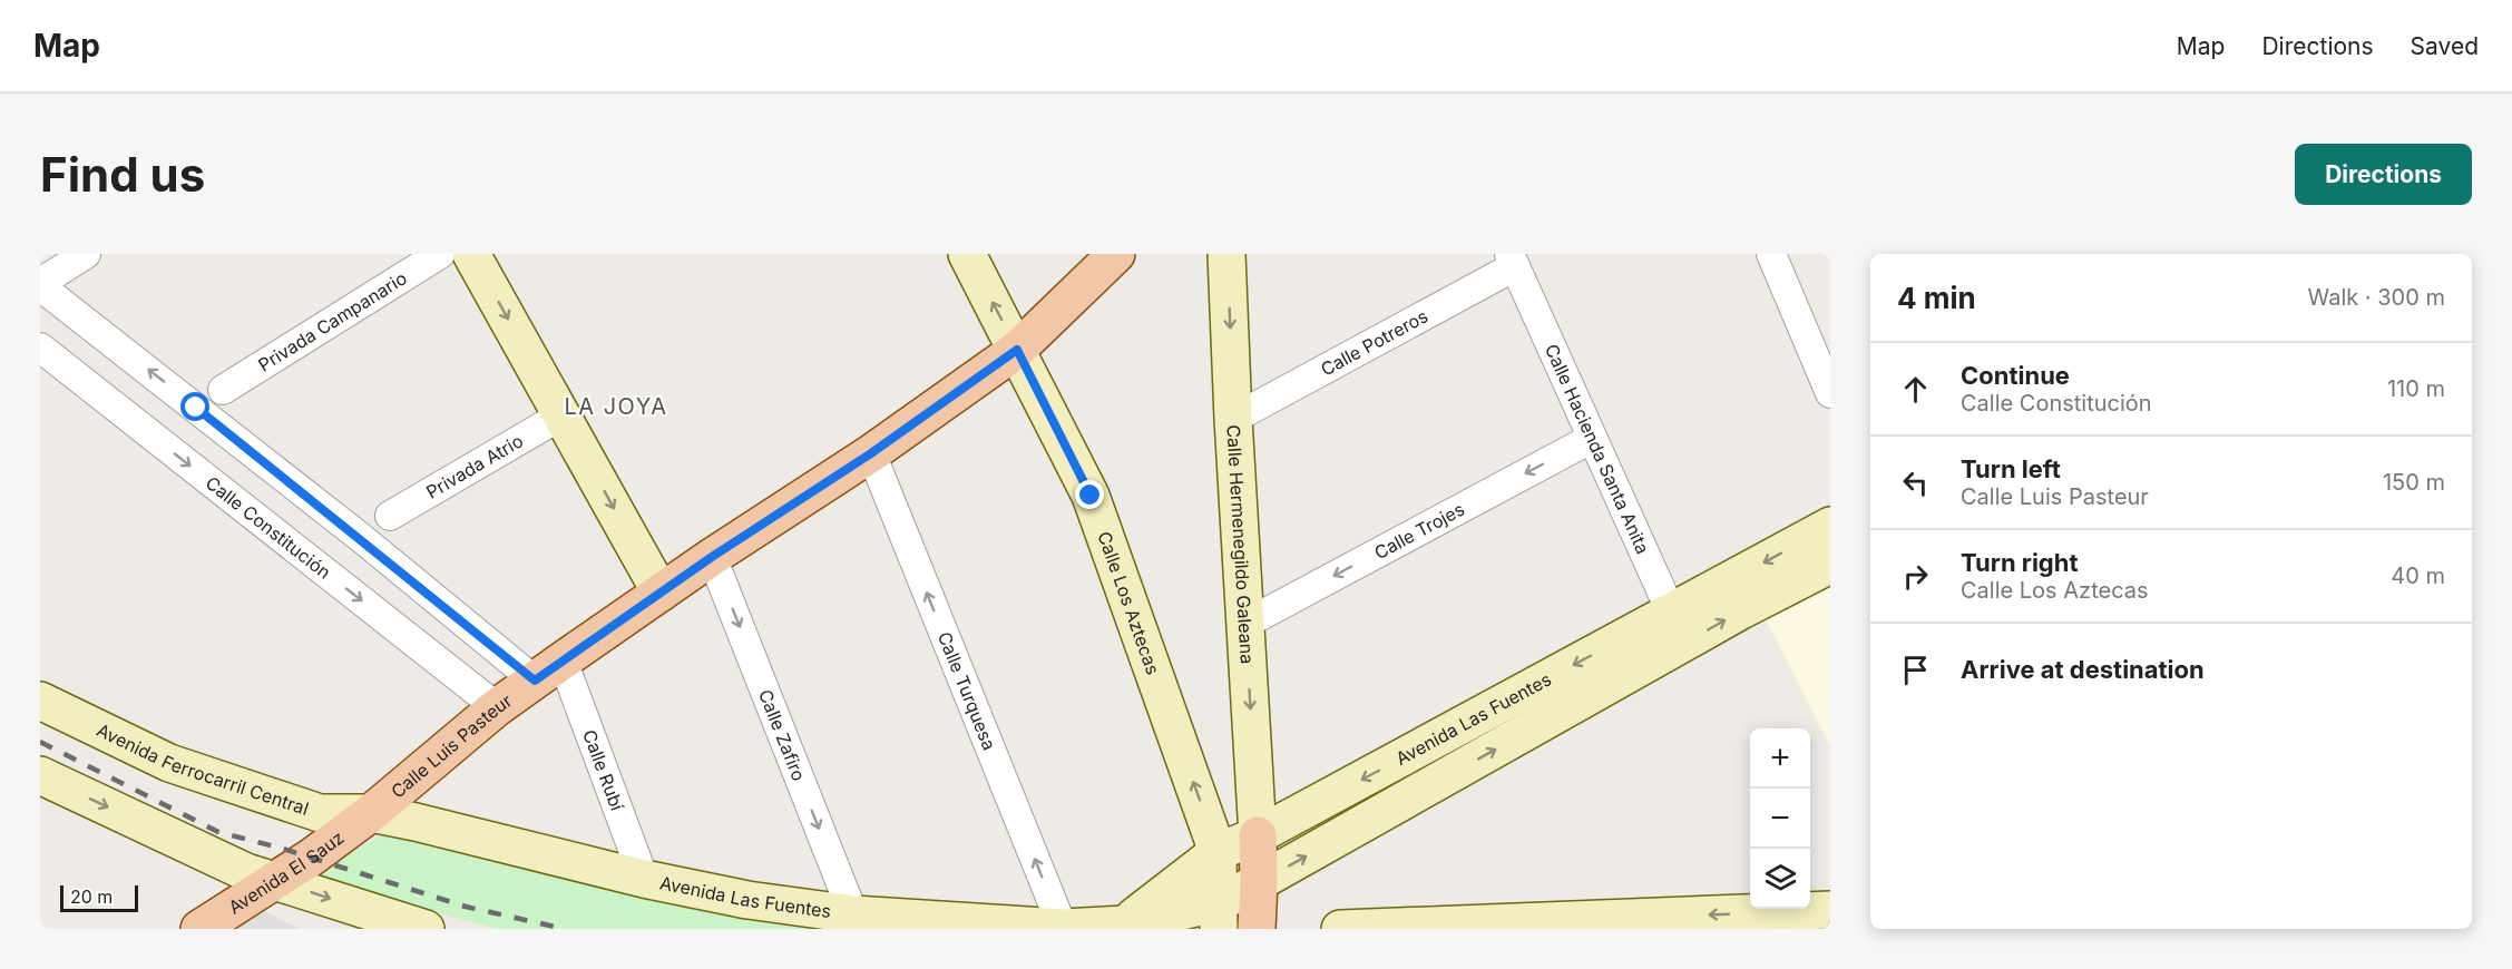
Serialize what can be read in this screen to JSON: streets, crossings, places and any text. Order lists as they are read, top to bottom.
{
  "streets": {
    "main road": [
      "Calle Hermenegildo Galeana",
      "Calle Los Aztecas",
      "Avenida Las Fuentes",
      "Calle Luis Pasteur",
      "Avenida Ferrocarril Central",
      "Avenida El Sauz"
    ],
    "street": [
      "Privada Campanario",
      "Calle Potreros",
      "Calle Hacienda Santa Anita",
      "Privada Atrio",
      "Calle Constitución",
      "Calle Trojes",
      "Calle Turquesa",
      "Calle Zafiro",
      "Calle Rubí"
    ]
  },
  "crossings": [
    ["Calle Potreros", "Calle Hacienda Santa Anita"],
    ["Calle Potreros", "Calle Hermenegildo Galeana"],
    ["Calle Hacienda Santa Anita", "Calle Trojes"],
    ["Calle Hacienda Santa Anita", "Avenida Las Fuentes"],
    ["Calle Constitución", "Calle Luis Pasteur"],
    ["Calle Trojes", "Calle Hermenegildo Galeana"],
    ["Calle Hermenegildo Galeana", "Avenida Las Fuentes"],
    ["Calle Los Aztecas", "Avenida Las Fuentes"],
    ["Calle Los Aztecas", "Calle Luis Pasteur"],
    ["Calle Turquesa", "Avenida Las Fuentes"],
    ["Calle Turquesa", "Calle Luis Pasteur"],
    ["Avenida Las Fuentes", "Calle Zafiro"],
    ["Avenida Las Fuentes", "Calle Luis Pasteur"],
    ["Avenida Las Fuentes", "Avenida Ferrocarril Central"],
    ["Avenida Las Fuentes", "Calle Rubí"],
    ["Avenida Las Fuentes", "Avenida El Sauz"],
    ["Calle Zafiro", "Calle Luis Pasteur"],
    ["Calle Luis Pasteur", "Avenida Ferrocarril Central"],
    ["Calle Luis Pasteur", "Calle Rubí"],
    ["Calle Luis Pasteur", "Avenida El Sauz"],
    ["Avenida Ferrocarril Central", "Avenida El Sauz"]
  ],
  "one_way": [
    "Calle Trojes",
    "Calle Hermenegildo Galeana",
    "Calle Los Aztecas",
    "Calle Turquesa",
    "Calle Zafiro"
  ],
  "districts": ["LA JOYA"],
  "scale_bar": "20 m",
  "page": {
    "header": "Map",
    "nav": ["Map", "Directions", "Saved"],
    "buttons": "Directions",
    "title": "Find us",
    "heading": ["4 min", "Walk · 300 m"],
    "list": [
      ["Continue", "Calle Constitución", "110 m"],
      ["Turn left", "Calle Luis Pasteur", "150 m"],
      ["Turn right", "Calle Los Aztecas", "40 m"],
      "Arrive at destination"
    ],
    "map_buttons": ["+", "−"],
    "scale": "20 m"
  }
}
